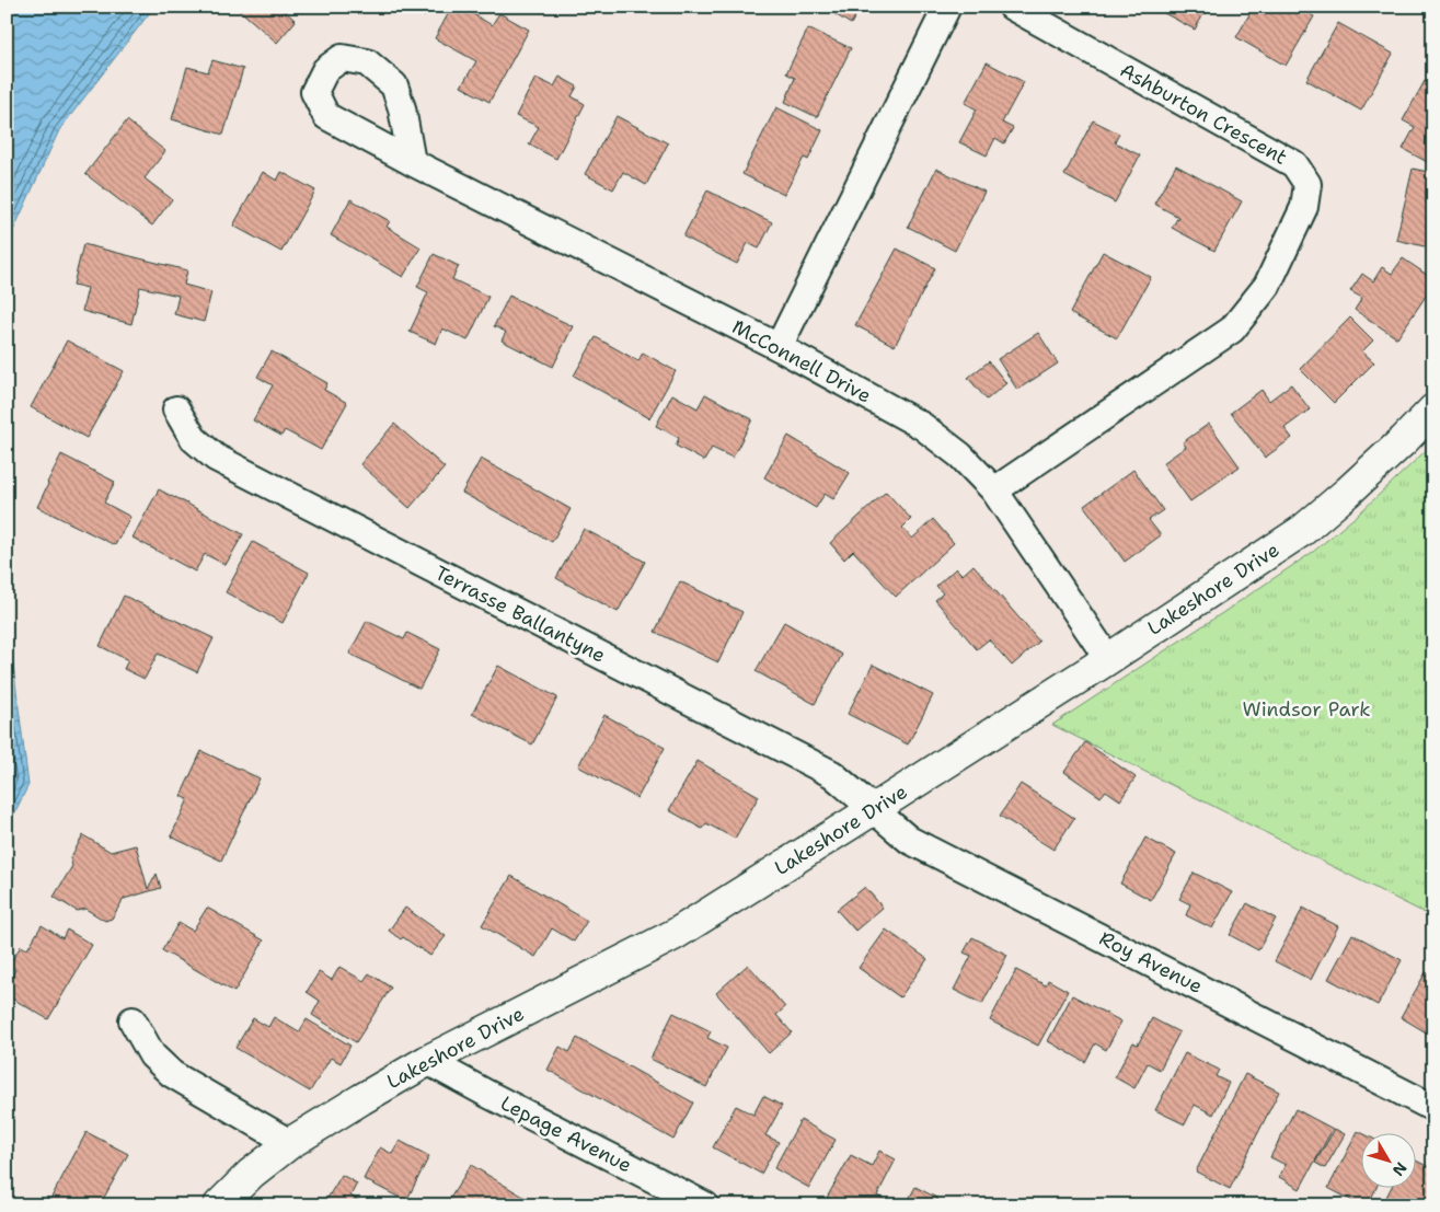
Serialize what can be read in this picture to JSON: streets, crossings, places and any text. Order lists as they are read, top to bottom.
{
  "streets": {
    "street": [
      "Ashburton Crescent",
      "McConnell Drive",
      "Lakeshore Drive",
      "Terrasse Ballantyne",
      "Roy Avenue",
      "Lepage Avenue"
    ]
  },
  "crossings": [
    ["Ashburton Crescent", "McConnell Drive"],
    ["McConnell Drive", "Lakeshore Drive"],
    ["Lakeshore Drive", "Terrasse Ballantyne"],
    ["Lakeshore Drive", "Roy Avenue"],
    ["Lakeshore Drive", "Lepage Avenue"],
    ["Terrasse Ballantyne", "Roy Avenue"]
  ],
  "parks": ["Windsor Park"],
  "north": "bottom right"
}
